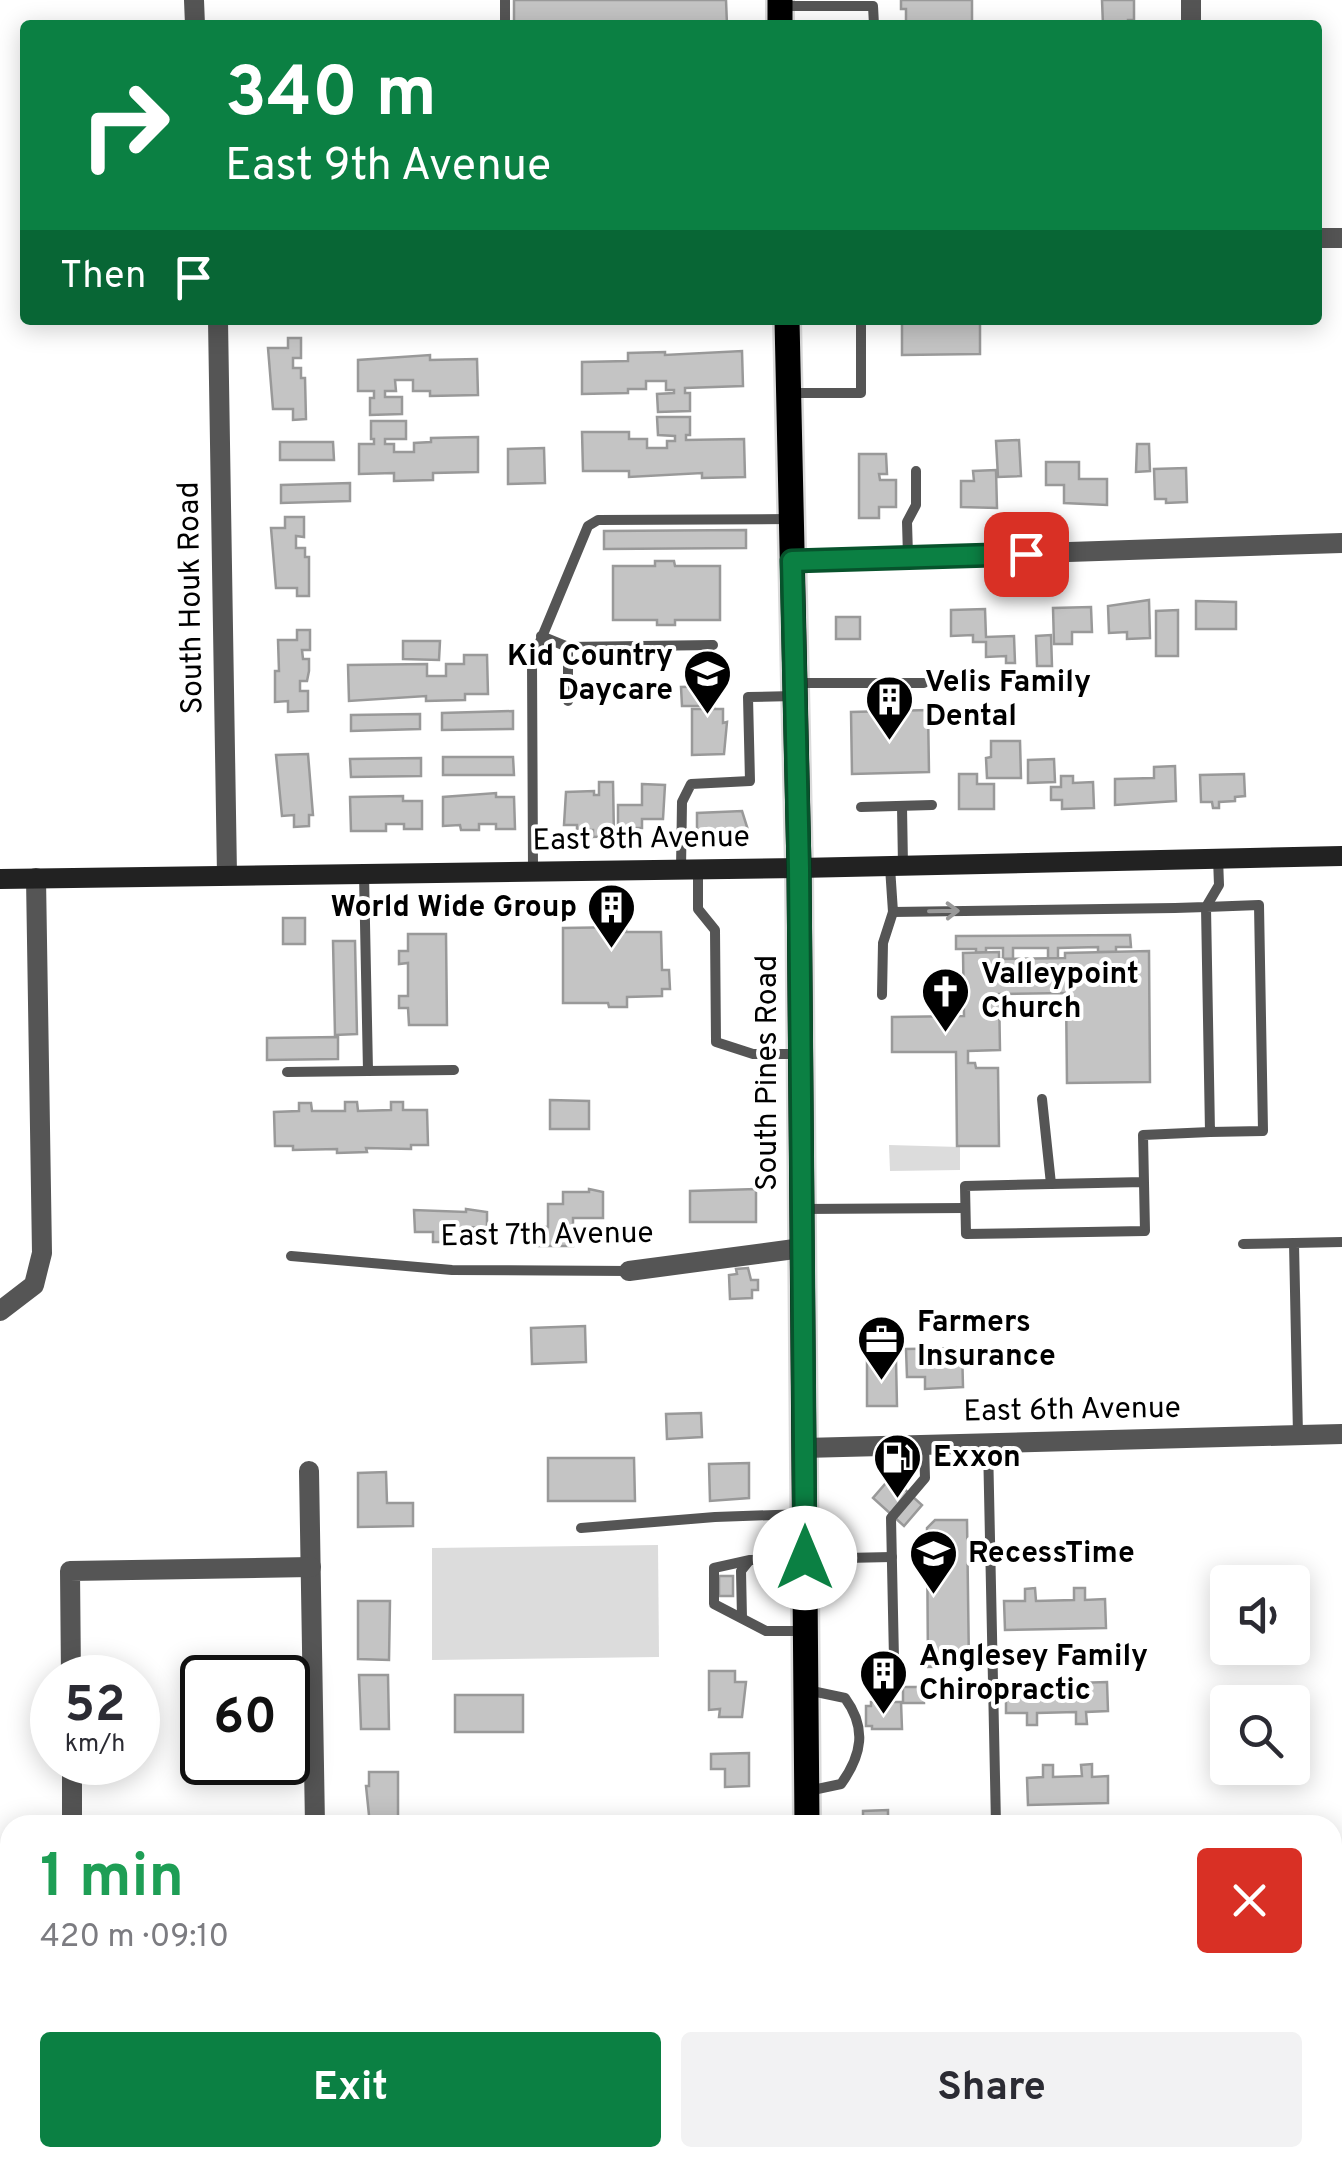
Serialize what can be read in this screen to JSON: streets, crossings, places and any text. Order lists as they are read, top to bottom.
{
  "streets": {
    "main road": ["South Pines Road"],
    "street": [
      "South Houk Road",
      "East 8th Avenue",
      "East 7th Avenue",
      "East 6th Avenue"
    ]
  },
  "crossings": [
    ["South Houk Road", "East 8th Avenue"],
    ["East 8th Avenue", "South Pines Road"],
    ["South Pines Road", "East 7th Avenue"],
    ["South Pines Road", "East 6th Avenue"]
  ],
  "places": {
    "school or university": ["Kid Country Daycare", "RecessTime"],
    "building": ["Velis Family Dental", "World Wide Group", "Anglesey Family Chiropractic"],
    "church": ["Valleypoint Church"],
    "office": ["Farmers Insurance"],
    "fuel station": ["Exxon"]
  },
  "page": {
    "turn": ["340 m", "East 9th Avenue"],
    "then": "Then",
    "speed": "52 km/h",
    "limit": "60",
    "heading": ["1 min", "420 m · 09:10"],
    "buttons": ["Exit", "Share"]
  }
}
